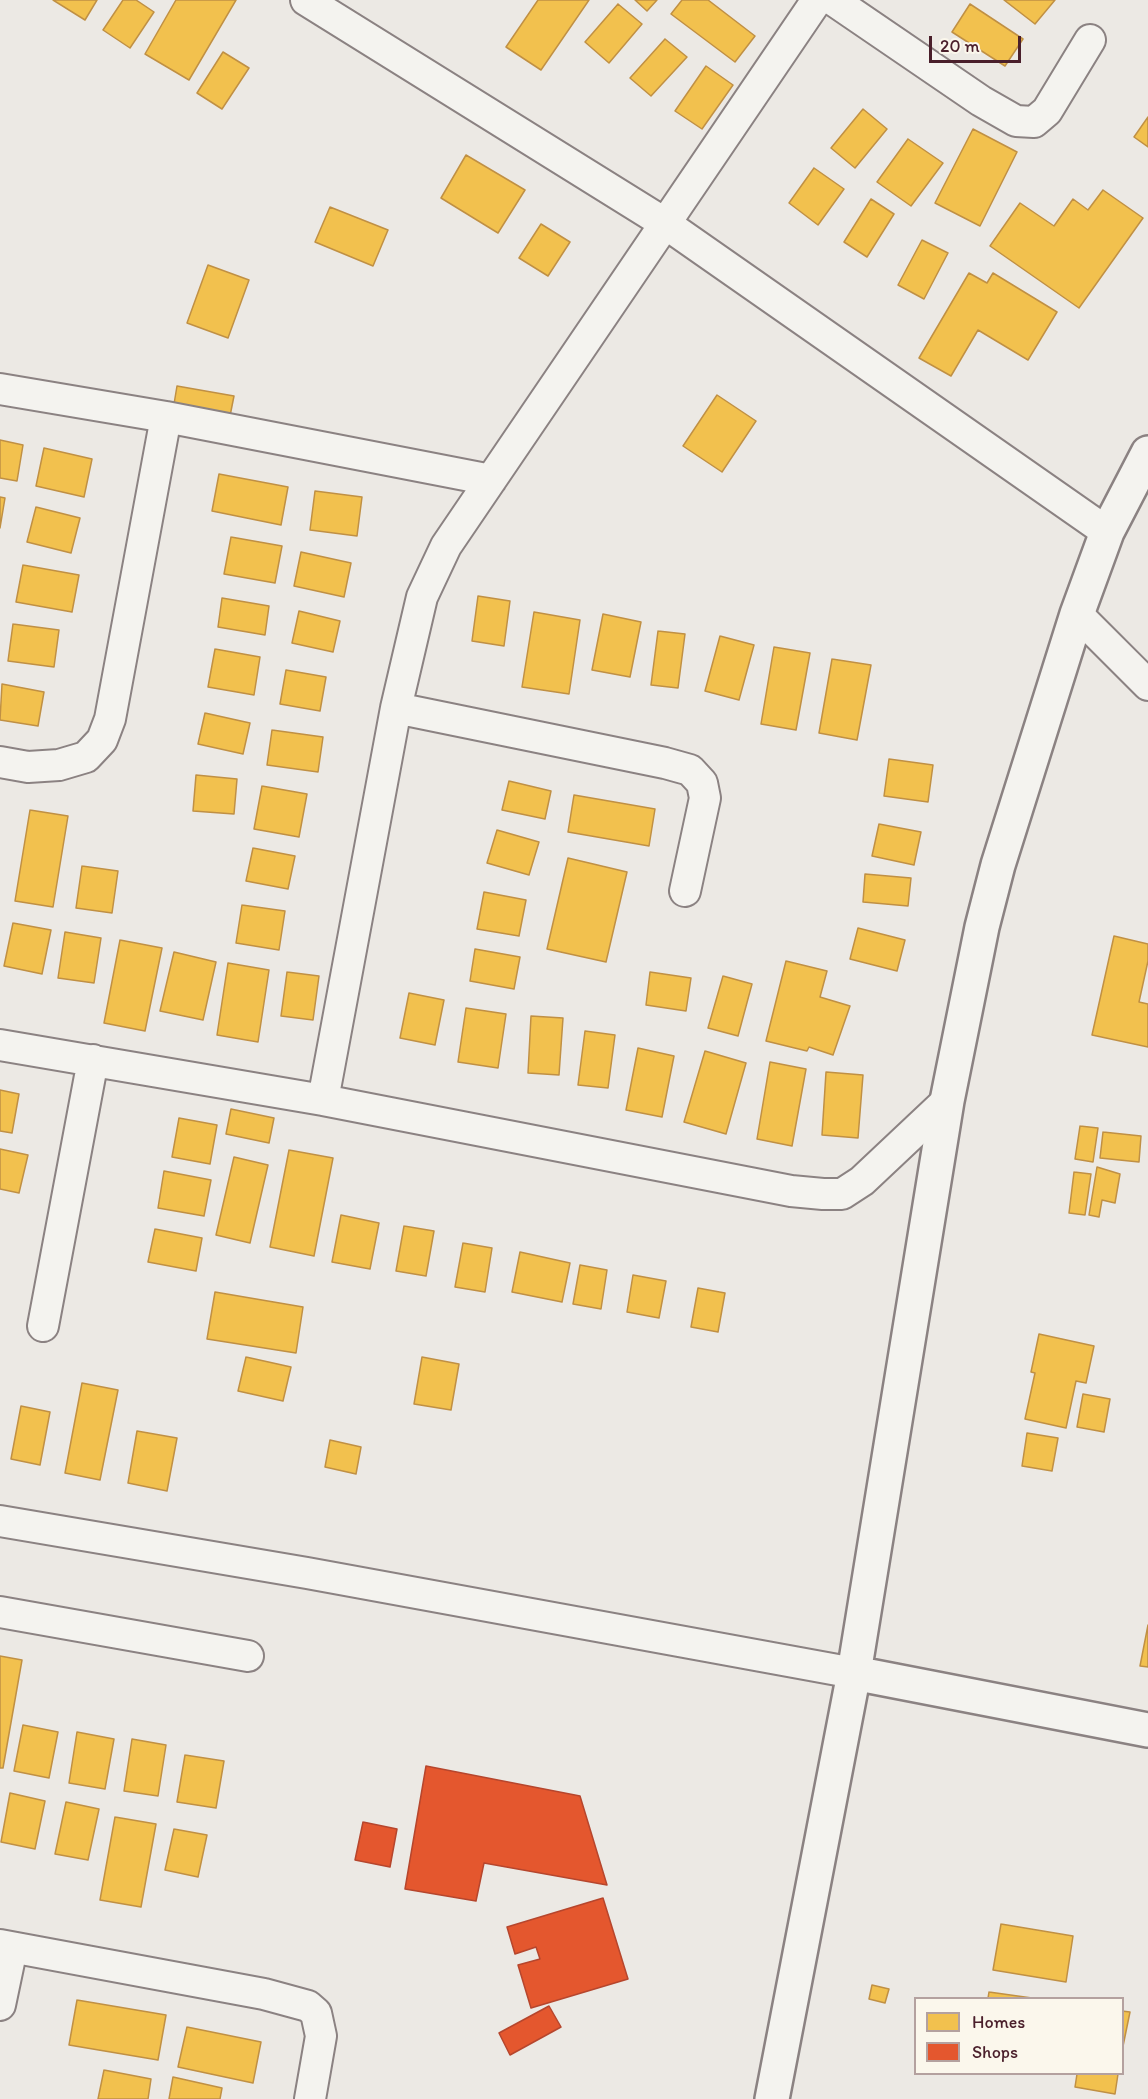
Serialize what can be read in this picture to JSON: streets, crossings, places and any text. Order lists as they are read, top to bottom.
{
  "legend": ["Homes", "Shops"],
  "scale_bar": "20 m"
}
